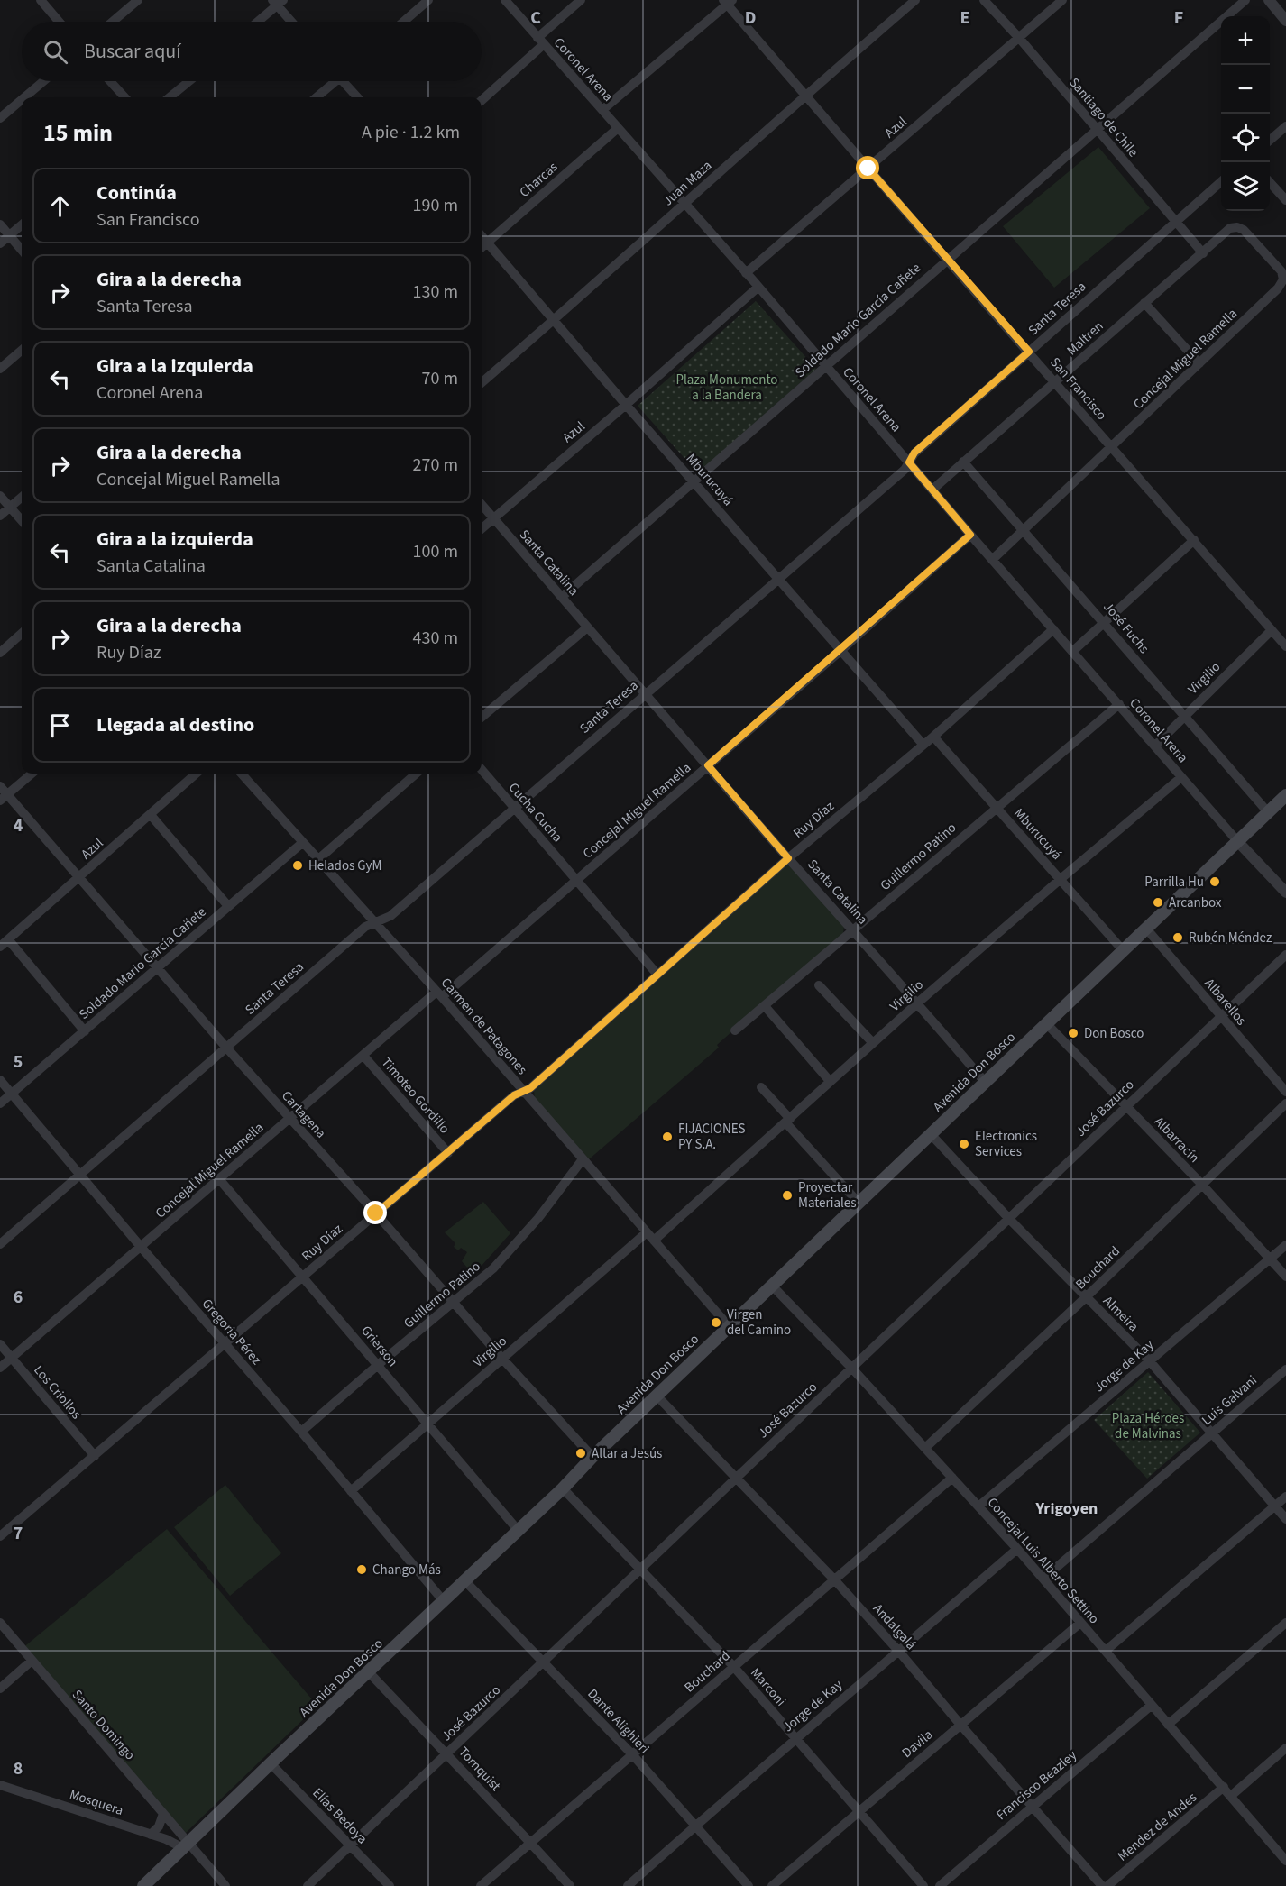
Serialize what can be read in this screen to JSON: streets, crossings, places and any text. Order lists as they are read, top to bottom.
{
  "streets": {
    "main road": ["Avenida Don Bosco"],
    "street": [
      "Coronel Arena",
      "Santiago de Chile",
      "Azul",
      "Charcas",
      "Juan Maza",
      "Santa Teresa",
      "Soldado Mario García Cañete",
      "Maltren",
      "Concejal Miguel Ramella",
      "San Francisco",
      "Mburucuyá",
      "Santa Catalina",
      "José Fuchs",
      "Virgilio",
      "Cucha Cucha",
      "Ruy Díaz",
      "Guillermo Patino",
      "Albarellos",
      "Carmen de Patagones",
      "Timoteo Gordillo",
      "José Bazurco",
      "Cartagena",
      "Albarracín",
      "Bouchard",
      "Almeira",
      "Gregoria Pérez",
      "Grierson",
      "Jorge de Kay",
      "Los Criollos",
      "Luis Galvani",
      "Concejal Luis Alberto Settino",
      "Andalgalá",
      "Marconi",
      "Dante Alighieri",
      "Santo Domingo",
      "Davila",
      "Tornquist",
      "Francisco Beazley",
      "Mosquera",
      "Elías Bedoya",
      "Mendez de Andes"
    ]
  },
  "crossings": [
    ["Coronel Arena", "Azul"],
    ["Coronel Arena", "Charcas"],
    ["Coronel Arena", "Juan Maza"],
    ["Coronel Arena", "Santa Teresa"],
    ["Coronel Arena", "Soldado Mario García Cañete"],
    ["Coronel Arena", "Maltren"],
    ["Coronel Arena", "Concejal Miguel Ramella"],
    ["Coronel Arena", "Virgilio"],
    ["Coronel Arena", "Ruy Díaz"],
    ["Coronel Arena", "Guillermo Patino"],
    ["Coronel Arena", "Avenida Don Bosco"],
    ["Santiago de Chile", "Azul"],
    ["Santiago de Chile", "Santa Teresa"],
    ["Santiago de Chile", "Soldado Mario García Cañete"],
    ["Santiago de Chile", "Maltren"],
    ["Azul", "San Francisco"],
    ["Azul", "Mburucuyá"],
    ["Azul", "Santa Catalina"],
    ["Azul", "Cartagena"],
    ["Charcas", "Mburucuyá"],
    ["Juan Maza", "San Francisco"],
    ["Juan Maza", "Mburucuyá"],
    ["Santa Teresa", "San Francisco"],
    ["Santa Teresa", "Mburucuyá"],
    ["Santa Teresa", "Santa Catalina"],
    ["Santa Teresa", "Cucha Cucha"],
    ["Santa Teresa", "Carmen de Patagones"],
    ["Santa Teresa", "Cartagena"],
    ["Santa Teresa", "Gregoria Pérez"],
    ["Soldado Mario García Cañete", "San Francisco"],
    ["Soldado Mario García Cañete", "Mburucuyá"],
    ["Soldado Mario García Cañete", "Santa Catalina"],
    ["Soldado Mario García Cañete", "Carmen de Patagones"],
    ["Soldado Mario García Cañete", "Cartagena"],
    ["Soldado Mario García Cañete", "Gregoria Pérez"],
    ["Maltren", "Concejal Miguel Ramella"],
    ["Maltren", "San Francisco"],
    ["Maltren", "José Fuchs"],
    ["Concejal Miguel Ramella", "San Francisco"],
    ["Concejal Miguel Ramella", "Mburucuyá"],
    ["Concejal Miguel Ramella", "Santa Catalina"],
    ["Concejal Miguel Ramella", "José Fuchs"],
    ["Concejal Miguel Ramella", "Cucha Cucha"],
    ["Concejal Miguel Ramella", "Carmen de Patagones"],
    ["Concejal Miguel Ramella", "Timoteo Gordillo"],
    ["Concejal Miguel Ramella", "Cartagena"],
    ["Concejal Miguel Ramella", "Gregoria Pérez"],
    ["Concejal Miguel Ramella", "Grierson"],
    ["Concejal Miguel Ramella", "Los Criollos"],
    ["San Francisco", "Virgilio"],
    ["Mburucuyá", "Virgilio"],
    ["Mburucuyá", "Ruy Díaz"],
    ["Mburucuyá", "Guillermo Patino"],
    ["Mburucuyá", "Avenida Don Bosco"],
    ["Santa Catalina", "Virgilio"],
    ["Santa Catalina", "Ruy Díaz"],
    ["Santa Catalina", "Guillermo Patino"],
    ["Santa Catalina", "Avenida Don Bosco"],
    ["José Fuchs", "Virgilio"],
    ["José Fuchs", "Avenida Don Bosco"],
    ["Virgilio", "Carmen de Patagones"],
    ["Virgilio", "Cartagena"],
    ["Virgilio", "Gregoria Pérez"],
    ["Virgilio", "Grierson"],
    ["Cucha Cucha", "Ruy Díaz"],
    ["Ruy Díaz", "Carmen de Patagones"],
    ["Ruy Díaz", "Timoteo Gordillo"],
    ["Ruy Díaz", "Cartagena"],
    ["Ruy Díaz", "Gregoria Pérez"],
    ["Ruy Díaz", "Grierson"],
    ["Ruy Díaz", "Los Criollos"],
    ["Guillermo Patino", "Carmen de Patagones"],
    ["Guillermo Patino", "Cartagena"],
    ["Guillermo Patino", "Gregoria Pérez"],
    ["Guillermo Patino", "Grierson"],
    ["Albarellos", "Avenida Don Bosco"],
    ["Albarellos", "José Bazurco"],
    ["Carmen de Patagones", "Avenida Don Bosco"],
    ["Avenida Don Bosco", "Cartagena"],
    ["Avenida Don Bosco", "Albarracín"],
    ["Avenida Don Bosco", "Almeira"],
    ["Avenida Don Bosco", "Gregoria Pérez"],
    ["Avenida Don Bosco", "Grierson"],
    ["Avenida Don Bosco", "Concejal Luis Alberto Settino"],
    ["Avenida Don Bosco", "Andalgalá"],
    ["Avenida Don Bosco", "Marconi"],
    ["Avenida Don Bosco", "Dante Alighieri"],
    ["Avenida Don Bosco", "Santo Domingo"],
    ["Avenida Don Bosco", "Tornquist"],
    ["Avenida Don Bosco", "Mosquera"],
    ["Avenida Don Bosco", "Elías Bedoya"],
    ["José Bazurco", "Albarracín"],
    ["José Bazurco", "Almeira"],
    ["José Bazurco", "Concejal Luis Alberto Settino"],
    ["José Bazurco", "Andalgalá"],
    ["José Bazurco", "Marconi"],
    ["José Bazurco", "Dante Alighieri"],
    ["José Bazurco", "Tornquist"],
    ["José Bazurco", "Elías Bedoya"],
    ["Albarracín", "Bouchard"],
    ["Albarracín", "Jorge de Kay"],
    ["Bouchard", "Almeira"],
    ["Bouchard", "Concejal Luis Alberto Settino"],
    ["Bouchard", "Andalgalá"],
    ["Bouchard", "Marconi"],
    ["Bouchard", "Dante Alighieri"],
    ["Bouchard", "Tornquist"],
    ["Almeira", "Jorge de Kay"],
    ["Almeira", "Luis Galvani"],
    ["Jorge de Kay", "Concejal Luis Alberto Settino"],
    ["Jorge de Kay", "Andalgalá"],
    ["Jorge de Kay", "Marconi"],
    ["Jorge de Kay", "Dante Alighieri"],
    ["Luis Galvani", "Concejal Luis Alberto Settino"],
    ["Concejal Luis Alberto Settino", "Davila"],
    ["Concejal Luis Alberto Settino", "Francisco Beazley"],
    ["Concejal Luis Alberto Settino", "Mendez de Andes"],
    ["Andalgalá", "Davila"],
    ["Andalgalá", "Francisco Beazley"],
    ["Marconi", "Davila"],
    ["Santo Domingo", "Mosquera"]
  ],
  "districts": ["Yrigoyen"],
  "parks": ["Plaza Monumento a la Bandera", "Plaza Héroes de Malvinas"],
  "places": [
    "Helados GyM",
    "Parrilla Hu",
    "Arcanbox",
    "Rubén Méndez",
    "Don Bosco",
    "FIJACIONES PY S.A.",
    "Electronics Services",
    "Proyectar Materiales",
    "Virgen del Camino",
    "Altar a Jesús",
    "Chango Más"
  ],
  "page": {
    "map_buttons": ["+", "−"],
    "search": "Buscar aquí",
    "heading": ["15 min", "A pie · 1.2 km"],
    "list": [
      ["Continúa", "San Francisco", "190 m"],
      ["Gira a la derecha", "Santa Teresa", "130 m"],
      ["Gira a la izquierda", "Coronel Arena", "70 m"],
      ["Gira a la derecha", "Concejal Miguel Ramella", "270 m"],
      ["Gira a la izquierda", "Santa Catalina", "100 m"],
      ["Gira a la derecha", "Ruy Díaz", "430 m"],
      "Llegada al destino"
    ]
  },
  "grid": {
    "columns": [
      "C",
      "D",
      "E",
      "F"
    ],
    "rows": [
      "4",
      "5",
      "6",
      "7",
      "8"
    ]
  }
}
